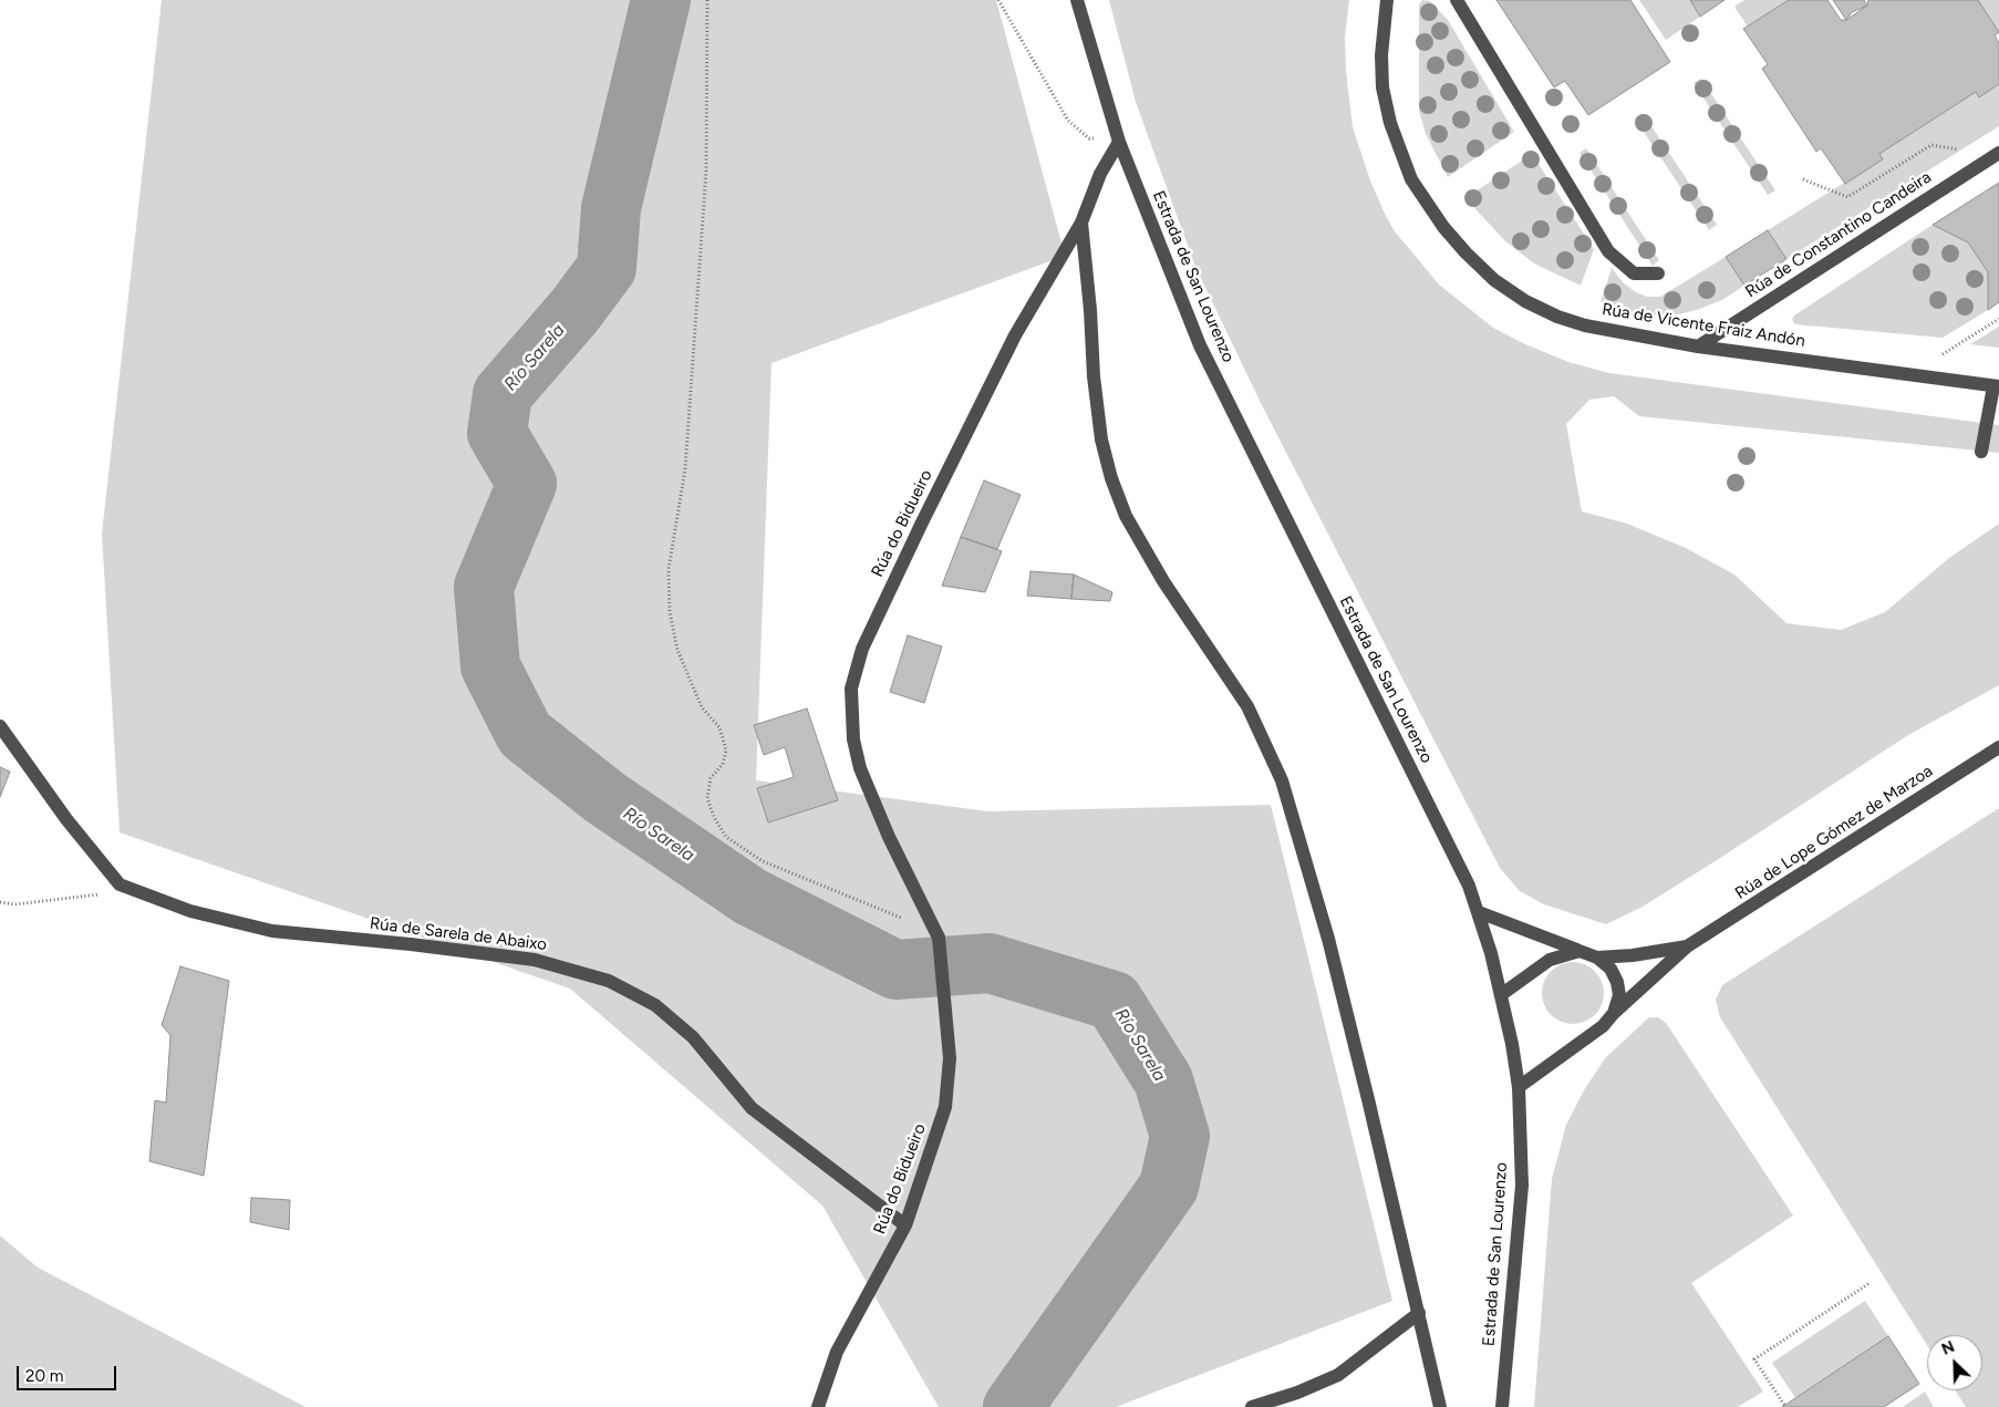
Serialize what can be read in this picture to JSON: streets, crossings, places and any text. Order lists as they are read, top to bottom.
{
  "streets": {
    "street": [
      "Rúa de Constantino Candeira",
      "Estrada de San Lourenzo",
      "Rúa de Vicente Fraiz Andón",
      "Rúa do Bidueiro",
      "Rúa de Lope Gómez de Marzoa",
      "Rúa de Sarela de Abaixo"
    ]
  },
  "crossings": [
    ["Rúa de Constantino Candeira", "Rúa de Vicente Fraiz Andón"],
    ["Estrada de San Lourenzo", "Rúa do Bidueiro"],
    ["Estrada de San Lourenzo", "Rúa de Lope Gómez de Marzoa"],
    ["Rúa do Bidueiro", "Rúa de Sarela de Abaixo"]
  ],
  "water": ["Río Sarela"],
  "scale_bar": "20 m",
  "north": "top left"
}
